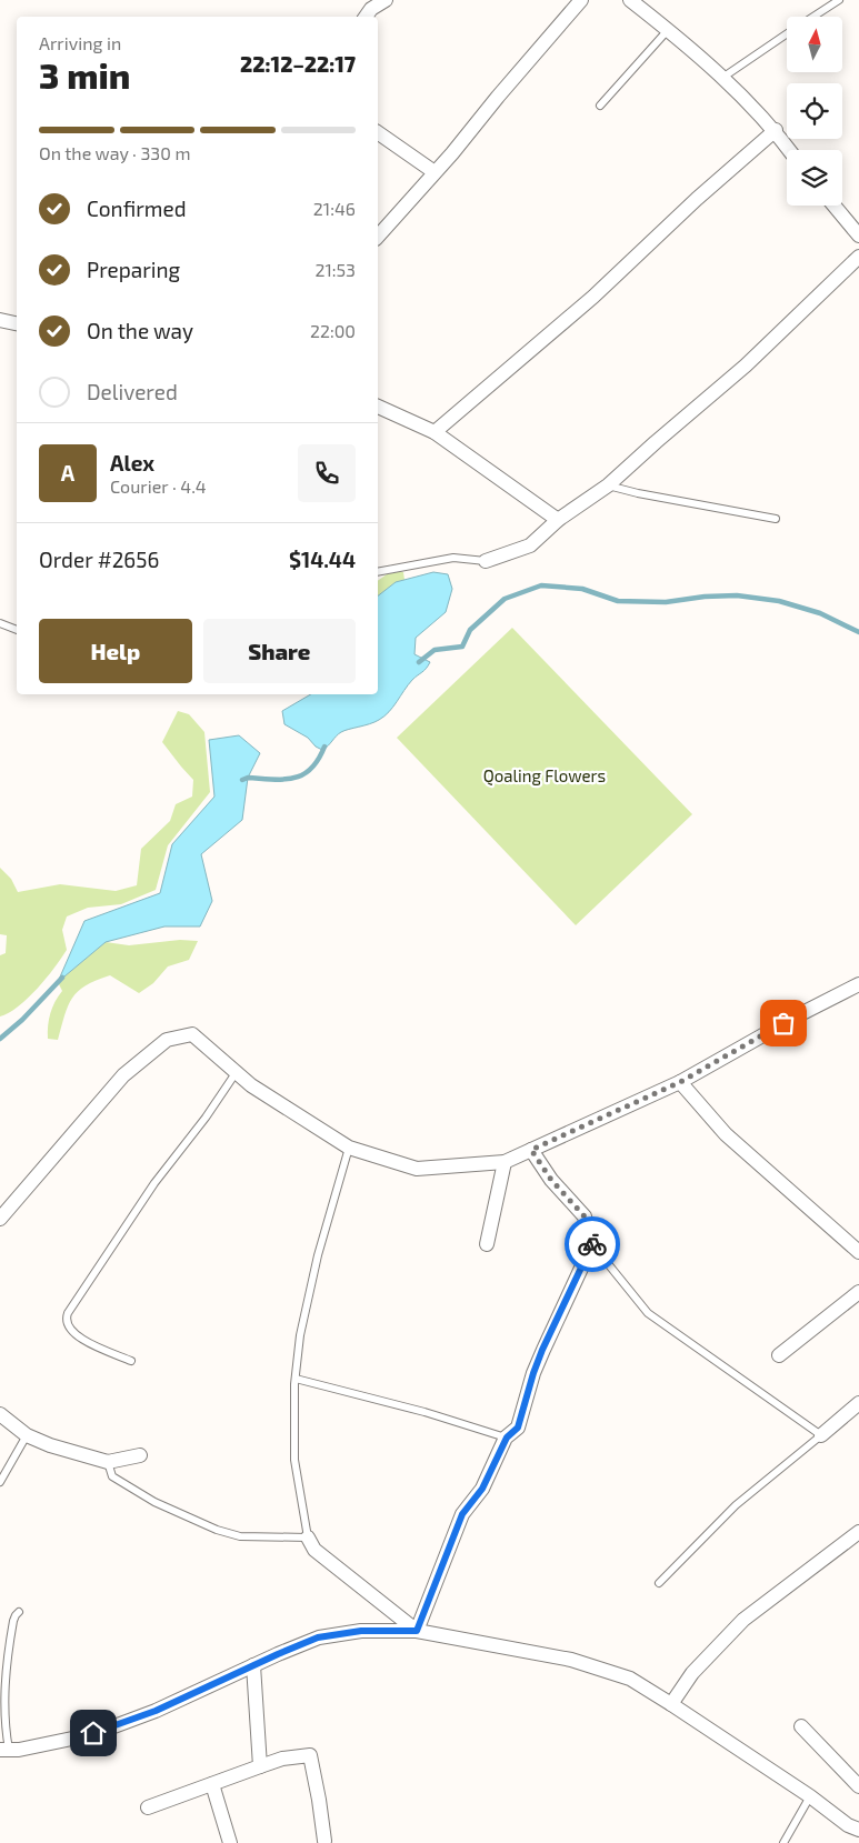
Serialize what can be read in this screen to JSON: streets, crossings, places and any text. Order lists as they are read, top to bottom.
{
  "parks": ["Qoaling Flowers"],
  "north": "top",
  "page": {
    "heading": ["3 min", "Arriving in", "22:12–22:17"],
    "panel": [
      "Alex",
      "Courier · 4.4",
      "Order #2656",
      "$14.44"
    ],
    "bar": "On the way · 330 m",
    "list": [
      ["Confirmed", "21:46"],
      ["Preparing", "21:53"],
      ["On the way", "22:00"],
      "Delivered"
    ],
    "round": "A",
    "buttons": ["Help", "Share"]
  }
}
